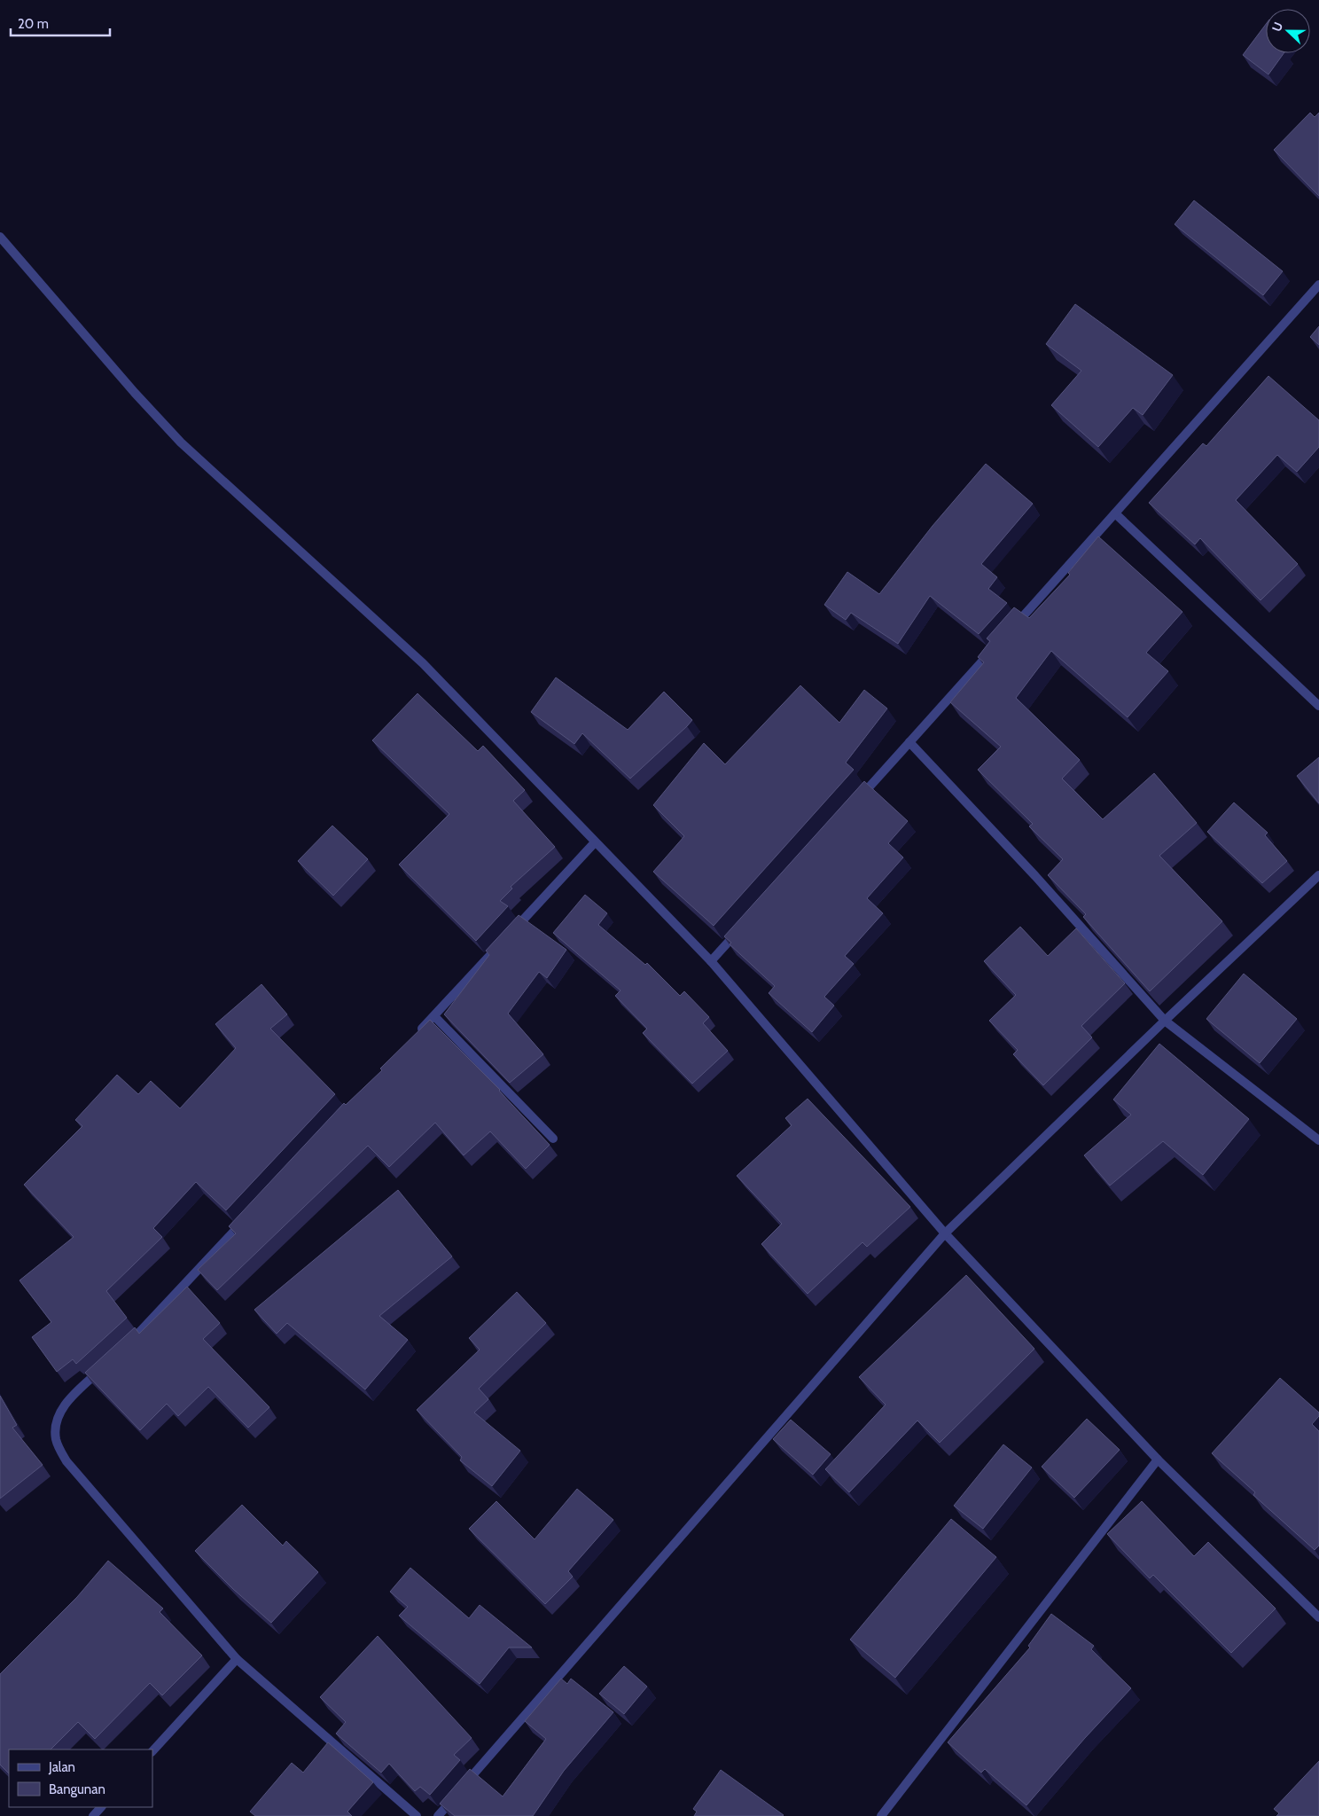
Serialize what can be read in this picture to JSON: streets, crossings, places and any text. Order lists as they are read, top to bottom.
{
  "legend": ["Jalan", "Bangunan"],
  "scale_bar": "20 m",
  "north": "left"
}
